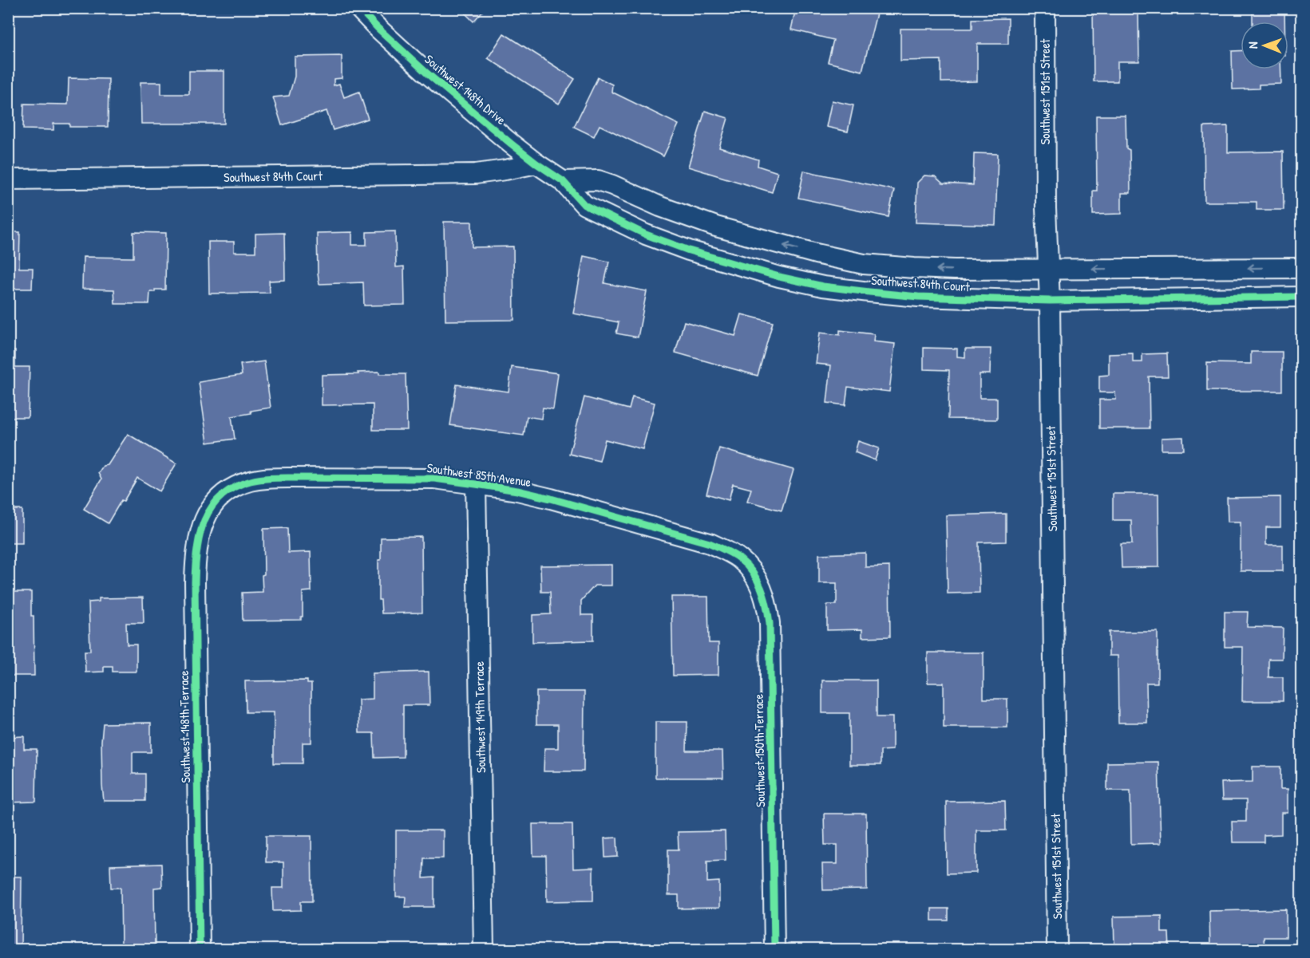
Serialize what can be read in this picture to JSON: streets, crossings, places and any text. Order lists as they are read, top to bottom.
{
  "streets": {
    "street": [
      "Southwest 148th Drive",
      "Southwest 151st Street",
      "Southwest 84th Court",
      "Southwest 85th Avenue",
      "Southwest 149th Terrace",
      "Southwest 148th Terrace",
      "Southwest 150th Terrace"
    ]
  },
  "crossings": [
    ["Southwest 148th Drive", "Southwest 84th Court"],
    ["Southwest 151st Street", "Southwest 84th Court"],
    ["Southwest 85th Avenue", "Southwest 149th Terrace"],
    ["Southwest 85th Avenue", "Southwest 148th Terrace"],
    ["Southwest 85th Avenue", "Southwest 150th Terrace"]
  ],
  "north": "left"
}
